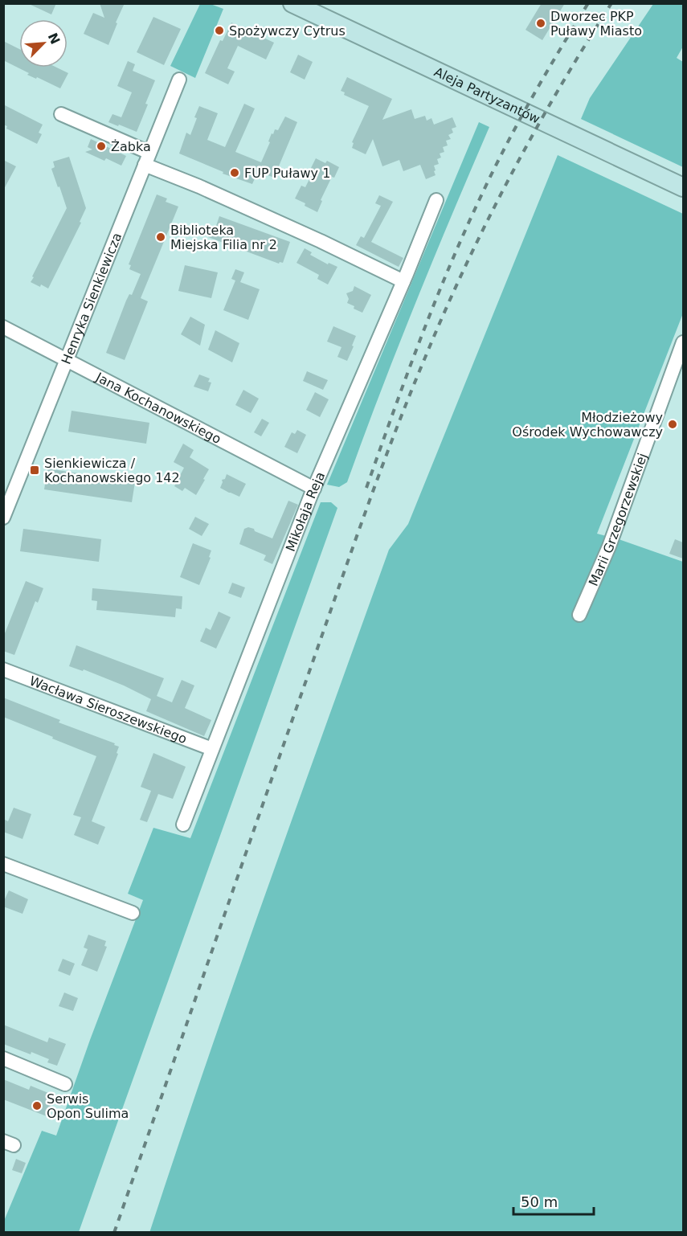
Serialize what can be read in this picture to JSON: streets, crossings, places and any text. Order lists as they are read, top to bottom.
{
  "streets": {
    "main road": ["Aleja Partyzantów"],
    "street": [
      "Henryka Sienkiewicza",
      "Jana Kochanowskiego",
      "Mikołaja Reja",
      "Marii Grzegorzewskiej",
      "Wacława Sieroszewskiego"
    ]
  },
  "crossings": [
    ["Henryka Sienkiewicza", "Jana Kochanowskiego"],
    ["Jana Kochanowskiego", "Mikołaja Reja"],
    ["Mikołaja Reja", "Wacława Sieroszewskiego"]
  ],
  "places": {
    "other": [
      "Dworzec PKP Puławy Miasto",
      "Spożywczy Cytrus",
      "Żabka",
      "FUP Puławy 1",
      "Biblioteka Miejska Filia nr 2",
      "Młodzieżowy Ośrodek Wychowawczy",
      "Serwis Opon Sulima"
    ],
    "transit": ["Sienkiewicza / Kochanowskiego 142"]
  },
  "scale_bar": "50 m",
  "north": "top right"
}
